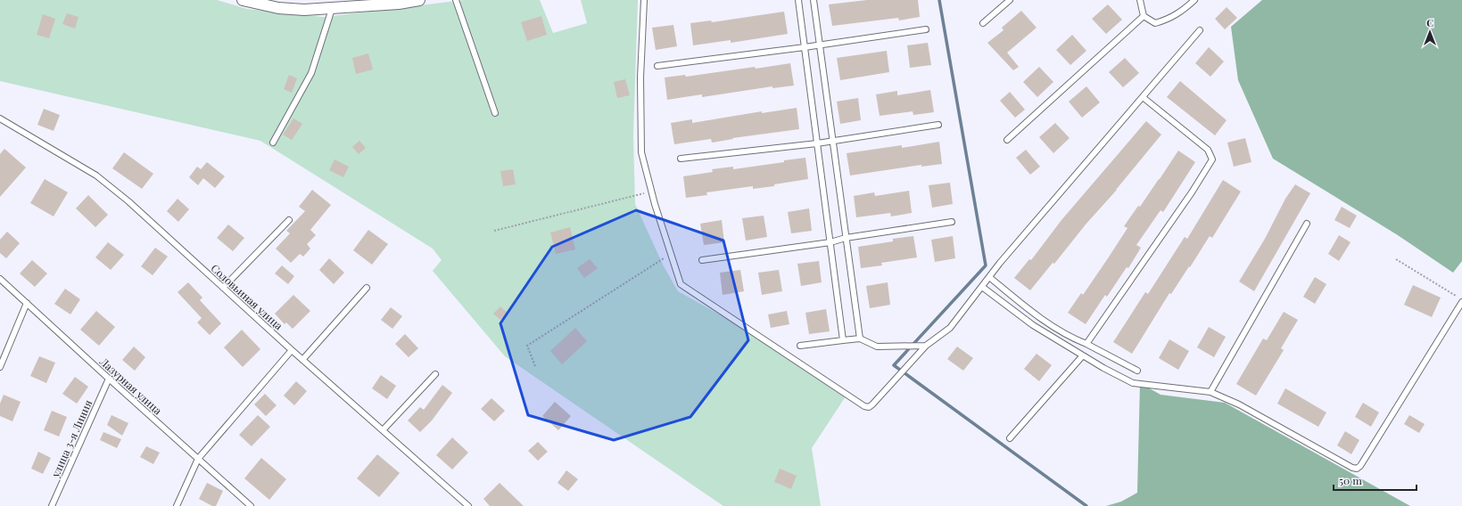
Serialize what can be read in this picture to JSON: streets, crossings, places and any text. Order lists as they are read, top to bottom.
{
  "streets": {
    "lane": ["Соловьиная улица", "Лазурная улица", "улица 3-я Линия"]
  },
  "crossings": [
    ["Лазурная улица", "улица 3-я Линия"]
  ],
  "scale_bar": "50 m",
  "north": "top"
}
